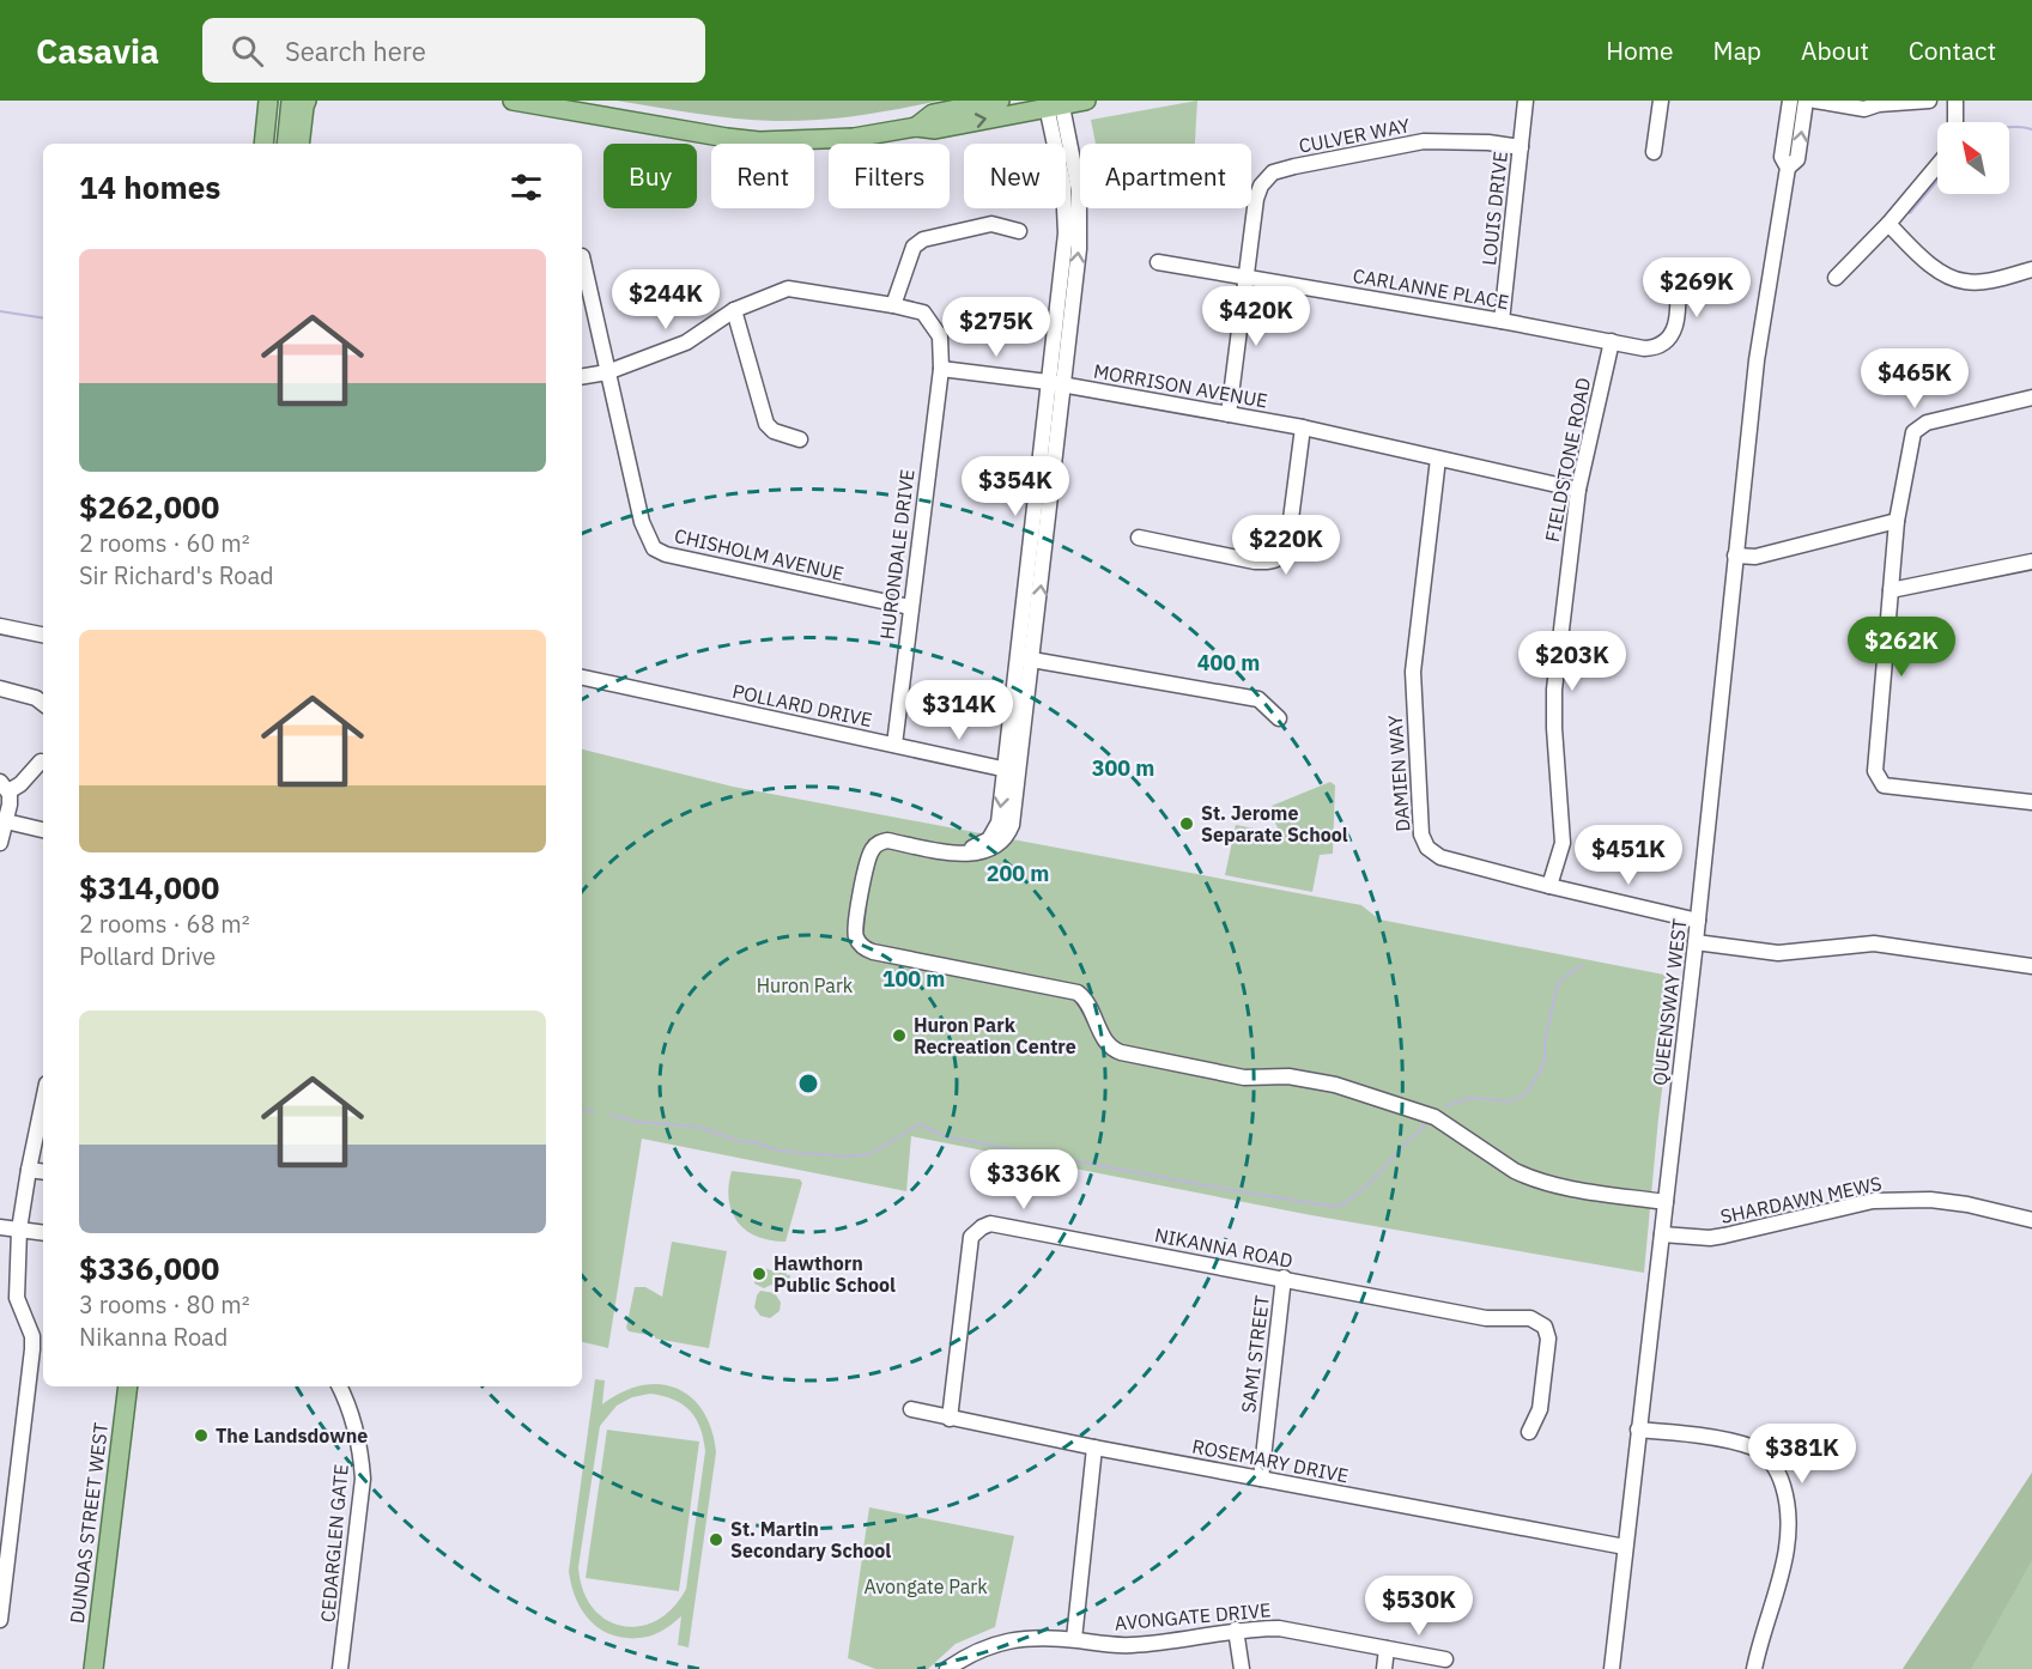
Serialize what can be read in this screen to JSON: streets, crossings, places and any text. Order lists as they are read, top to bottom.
{
  "streets": {
    "main road": ["DUNDAS STREET WEST"],
    "street": [
      "CULVER WAY",
      "LOUIS DRIVE",
      "CARLANNE PLACE",
      "MORRISON AVENUE",
      "FIELDSTONE ROAD",
      "CHISHOLM AVENUE",
      "HURONDALE DRIVE",
      "POLLARD DRIVE",
      "DAMIEN WAY",
      "QUEENSWAY WEST",
      "SHARDAWN MEWS",
      "NIKANNA ROAD",
      "SAMI STREET",
      "ROSEMARY DRIVE",
      "CEDARGLEN GATE",
      "AVONGATE DRIVE"
    ]
  },
  "crossings": [
    ["CULVER WAY", "LOUIS DRIVE"],
    ["CULVER WAY", "CARLANNE PLACE"],
    ["CULVER WAY", "MORRISON AVENUE"],
    ["LOUIS DRIVE", "CARLANNE PLACE"],
    ["CARLANNE PLACE", "FIELDSTONE ROAD"],
    ["MORRISON AVENUE", "FIELDSTONE ROAD"],
    ["MORRISON AVENUE", "HURONDALE DRIVE"],
    ["MORRISON AVENUE", "DAMIEN WAY"],
    ["FIELDSTONE ROAD", "DAMIEN WAY"],
    ["CHISHOLM AVENUE", "HURONDALE DRIVE"],
    ["HURONDALE DRIVE", "POLLARD DRIVE"],
    ["DAMIEN WAY", "QUEENSWAY WEST"],
    ["QUEENSWAY WEST", "SHARDAWN MEWS"],
    ["QUEENSWAY WEST", "ROSEMARY DRIVE"],
    ["NIKANNA ROAD", "SAMI STREET"],
    ["NIKANNA ROAD", "ROSEMARY DRIVE"],
    ["SAMI STREET", "ROSEMARY DRIVE"]
  ],
  "parks": ["Huron Park", "Avongate Park"],
  "places": [
    "St. Jerome Separate School",
    "Huron Park Recreation Centre",
    "Hawthorn Public School",
    "The Landsdowne",
    "St. Martin Secondary School"
  ],
  "north": "top left",
  "page": {
    "header": "Casavia",
    "search": "Search here",
    "nav": [
      "Home",
      "Map",
      "About",
      "Contact"
    ],
    "chip": [
      "Buy",
      "Rent",
      "Filters",
      "New",
      "Apartment"
    ],
    "heading": "14 homes",
    "list": [
      {
        "name": "$262,000",
        "note": "2 rooms · 60 m² · Sir Richard's Road"
      },
      {
        "name": "$314,000",
        "note": "2 rooms · 68 m² · Pollard Drive"
      },
      {
        "name": "$336,000",
        "note": "3 rooms · 80 m² · Nikanna Road"
      }
    ],
    "price": [
      "$269K",
      "$244K",
      "$420K",
      "$275K",
      "$465K",
      "$354K",
      "$220K",
      "$262K",
      "$203K",
      "$314K",
      "$451K",
      "$336K",
      "$381K",
      "$530K"
    ]
  },
  "rings": [
    "400 m",
    "300 m",
    "200 m",
    "100 m"
  ]
}
